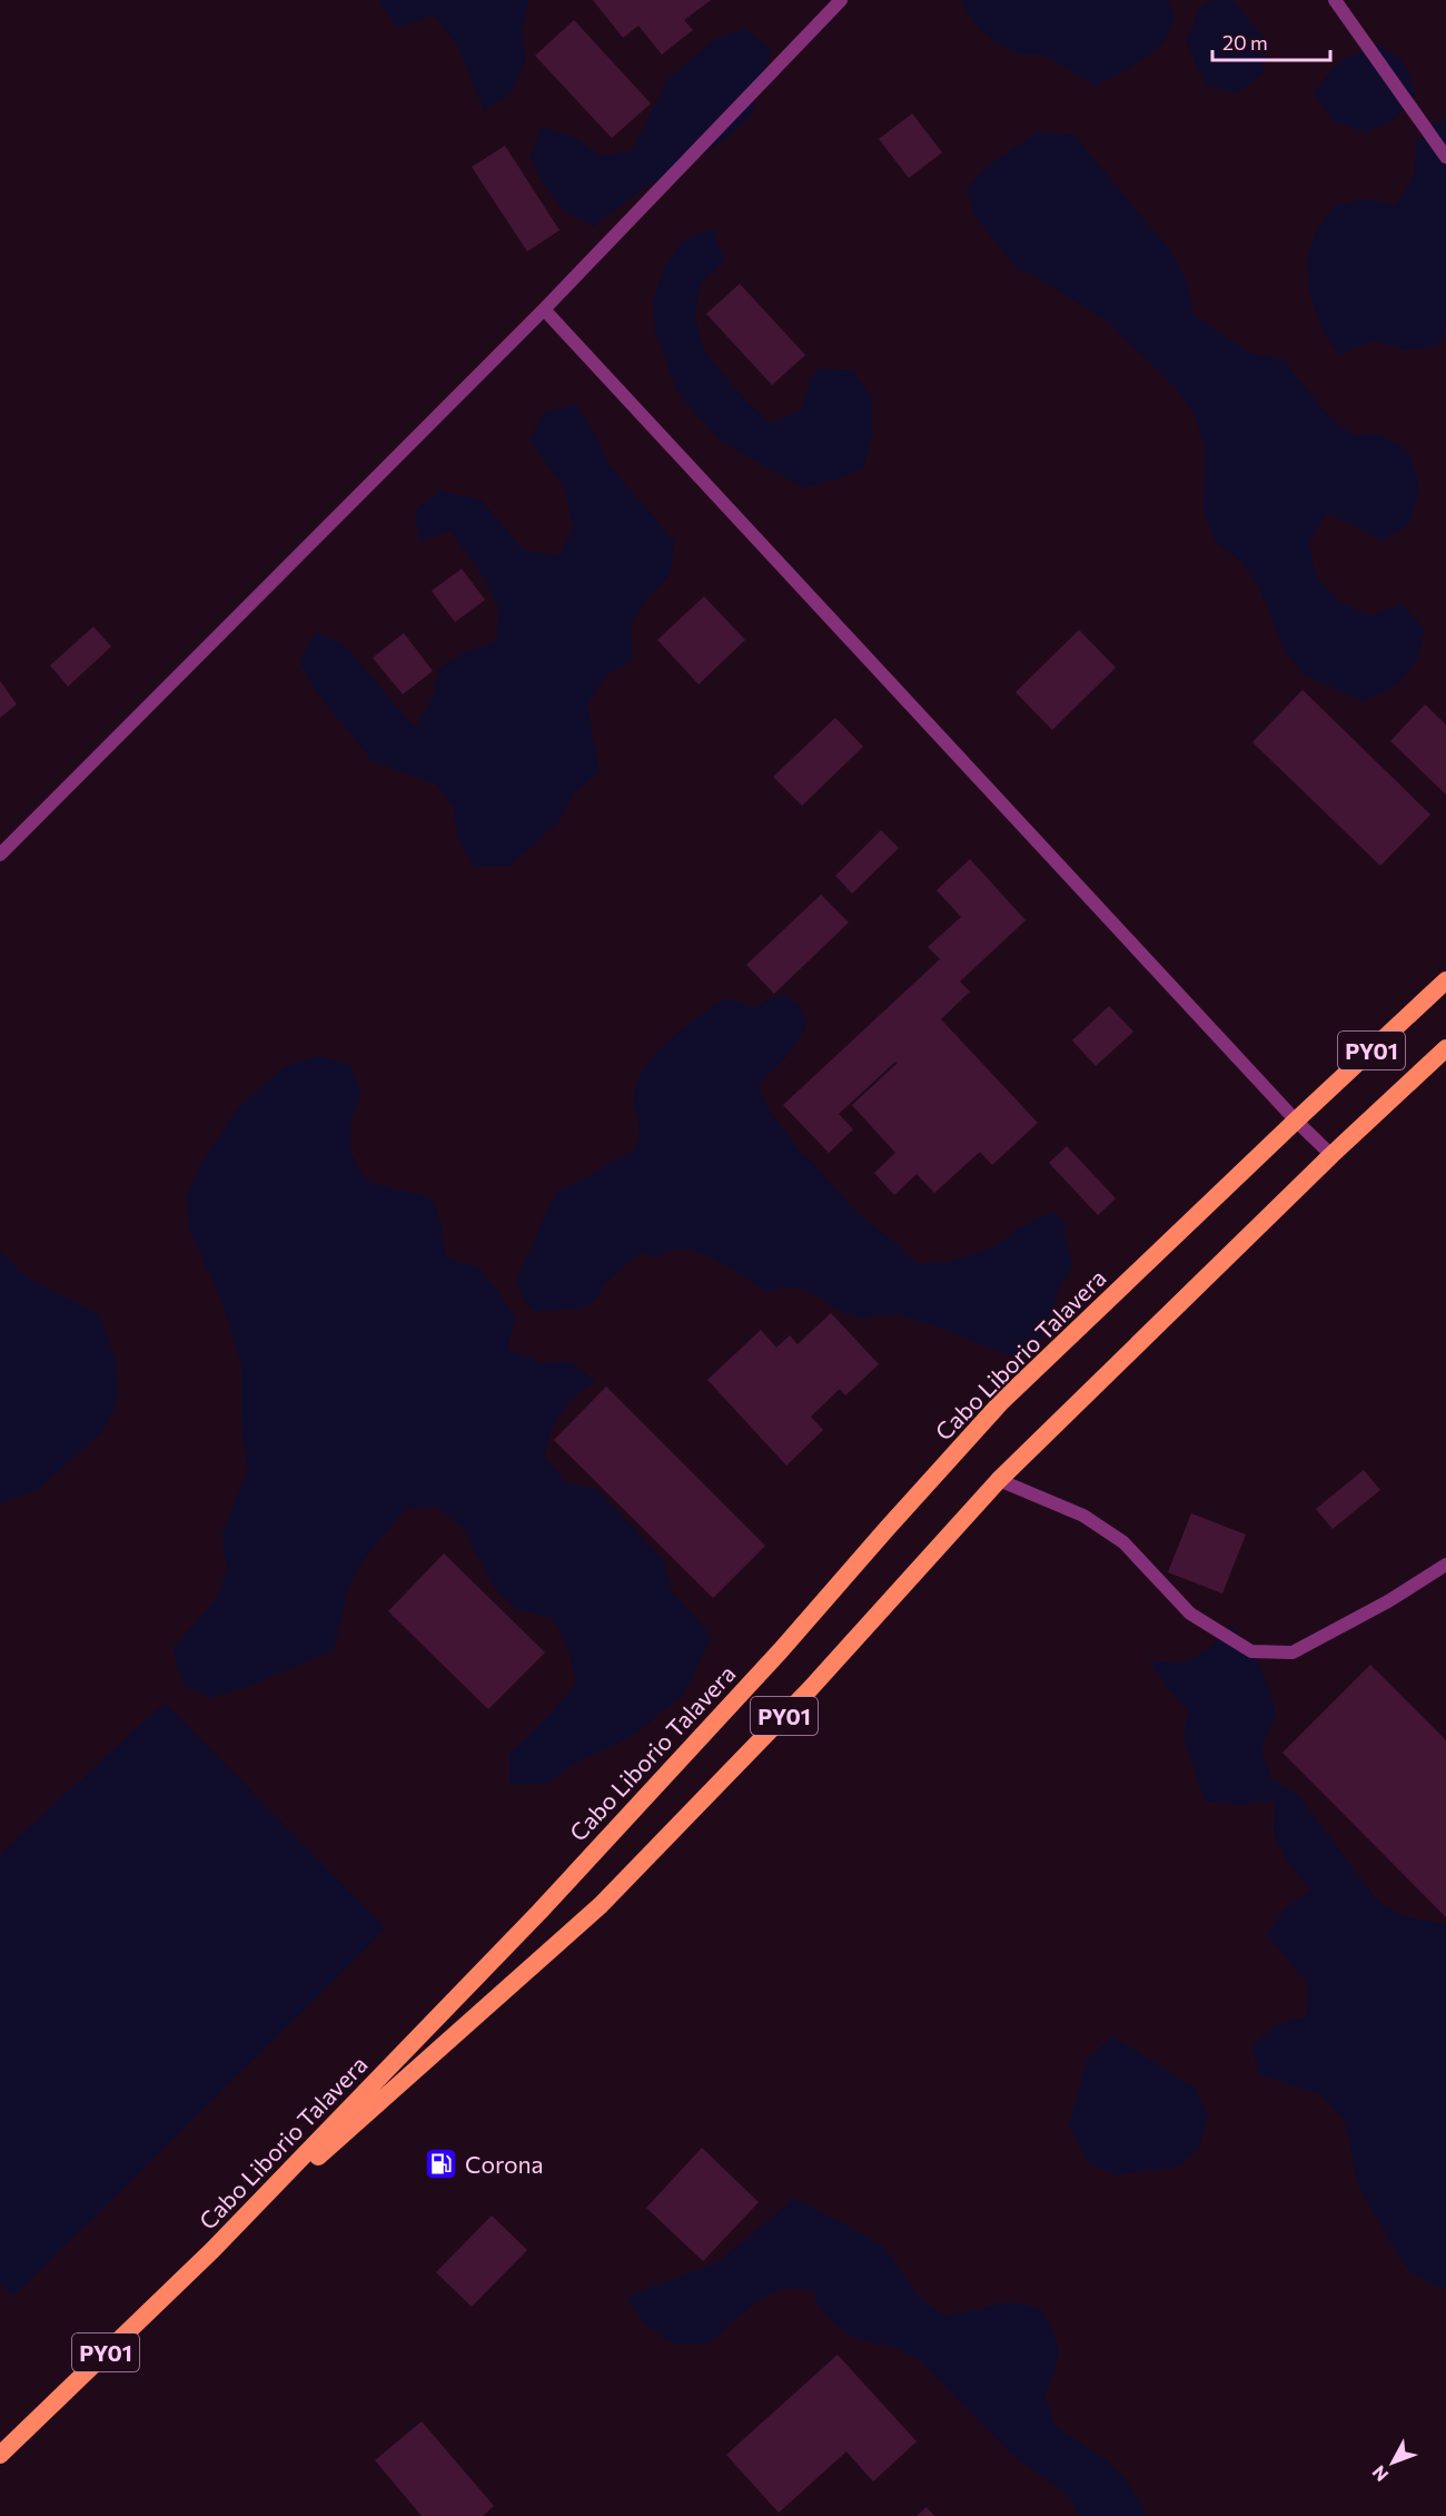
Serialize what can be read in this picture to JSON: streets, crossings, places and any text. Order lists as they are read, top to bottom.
{
  "streets": {
    "highway": ["PY01", "Cabo Liborio Talavera"]
  },
  "crossings": [
    ["PY01", "Cabo Liborio Talavera"]
  ],
  "places": {
    "fuel station": ["Corona"]
  },
  "scale_bar": "20 m",
  "north": "bottom left"
}
